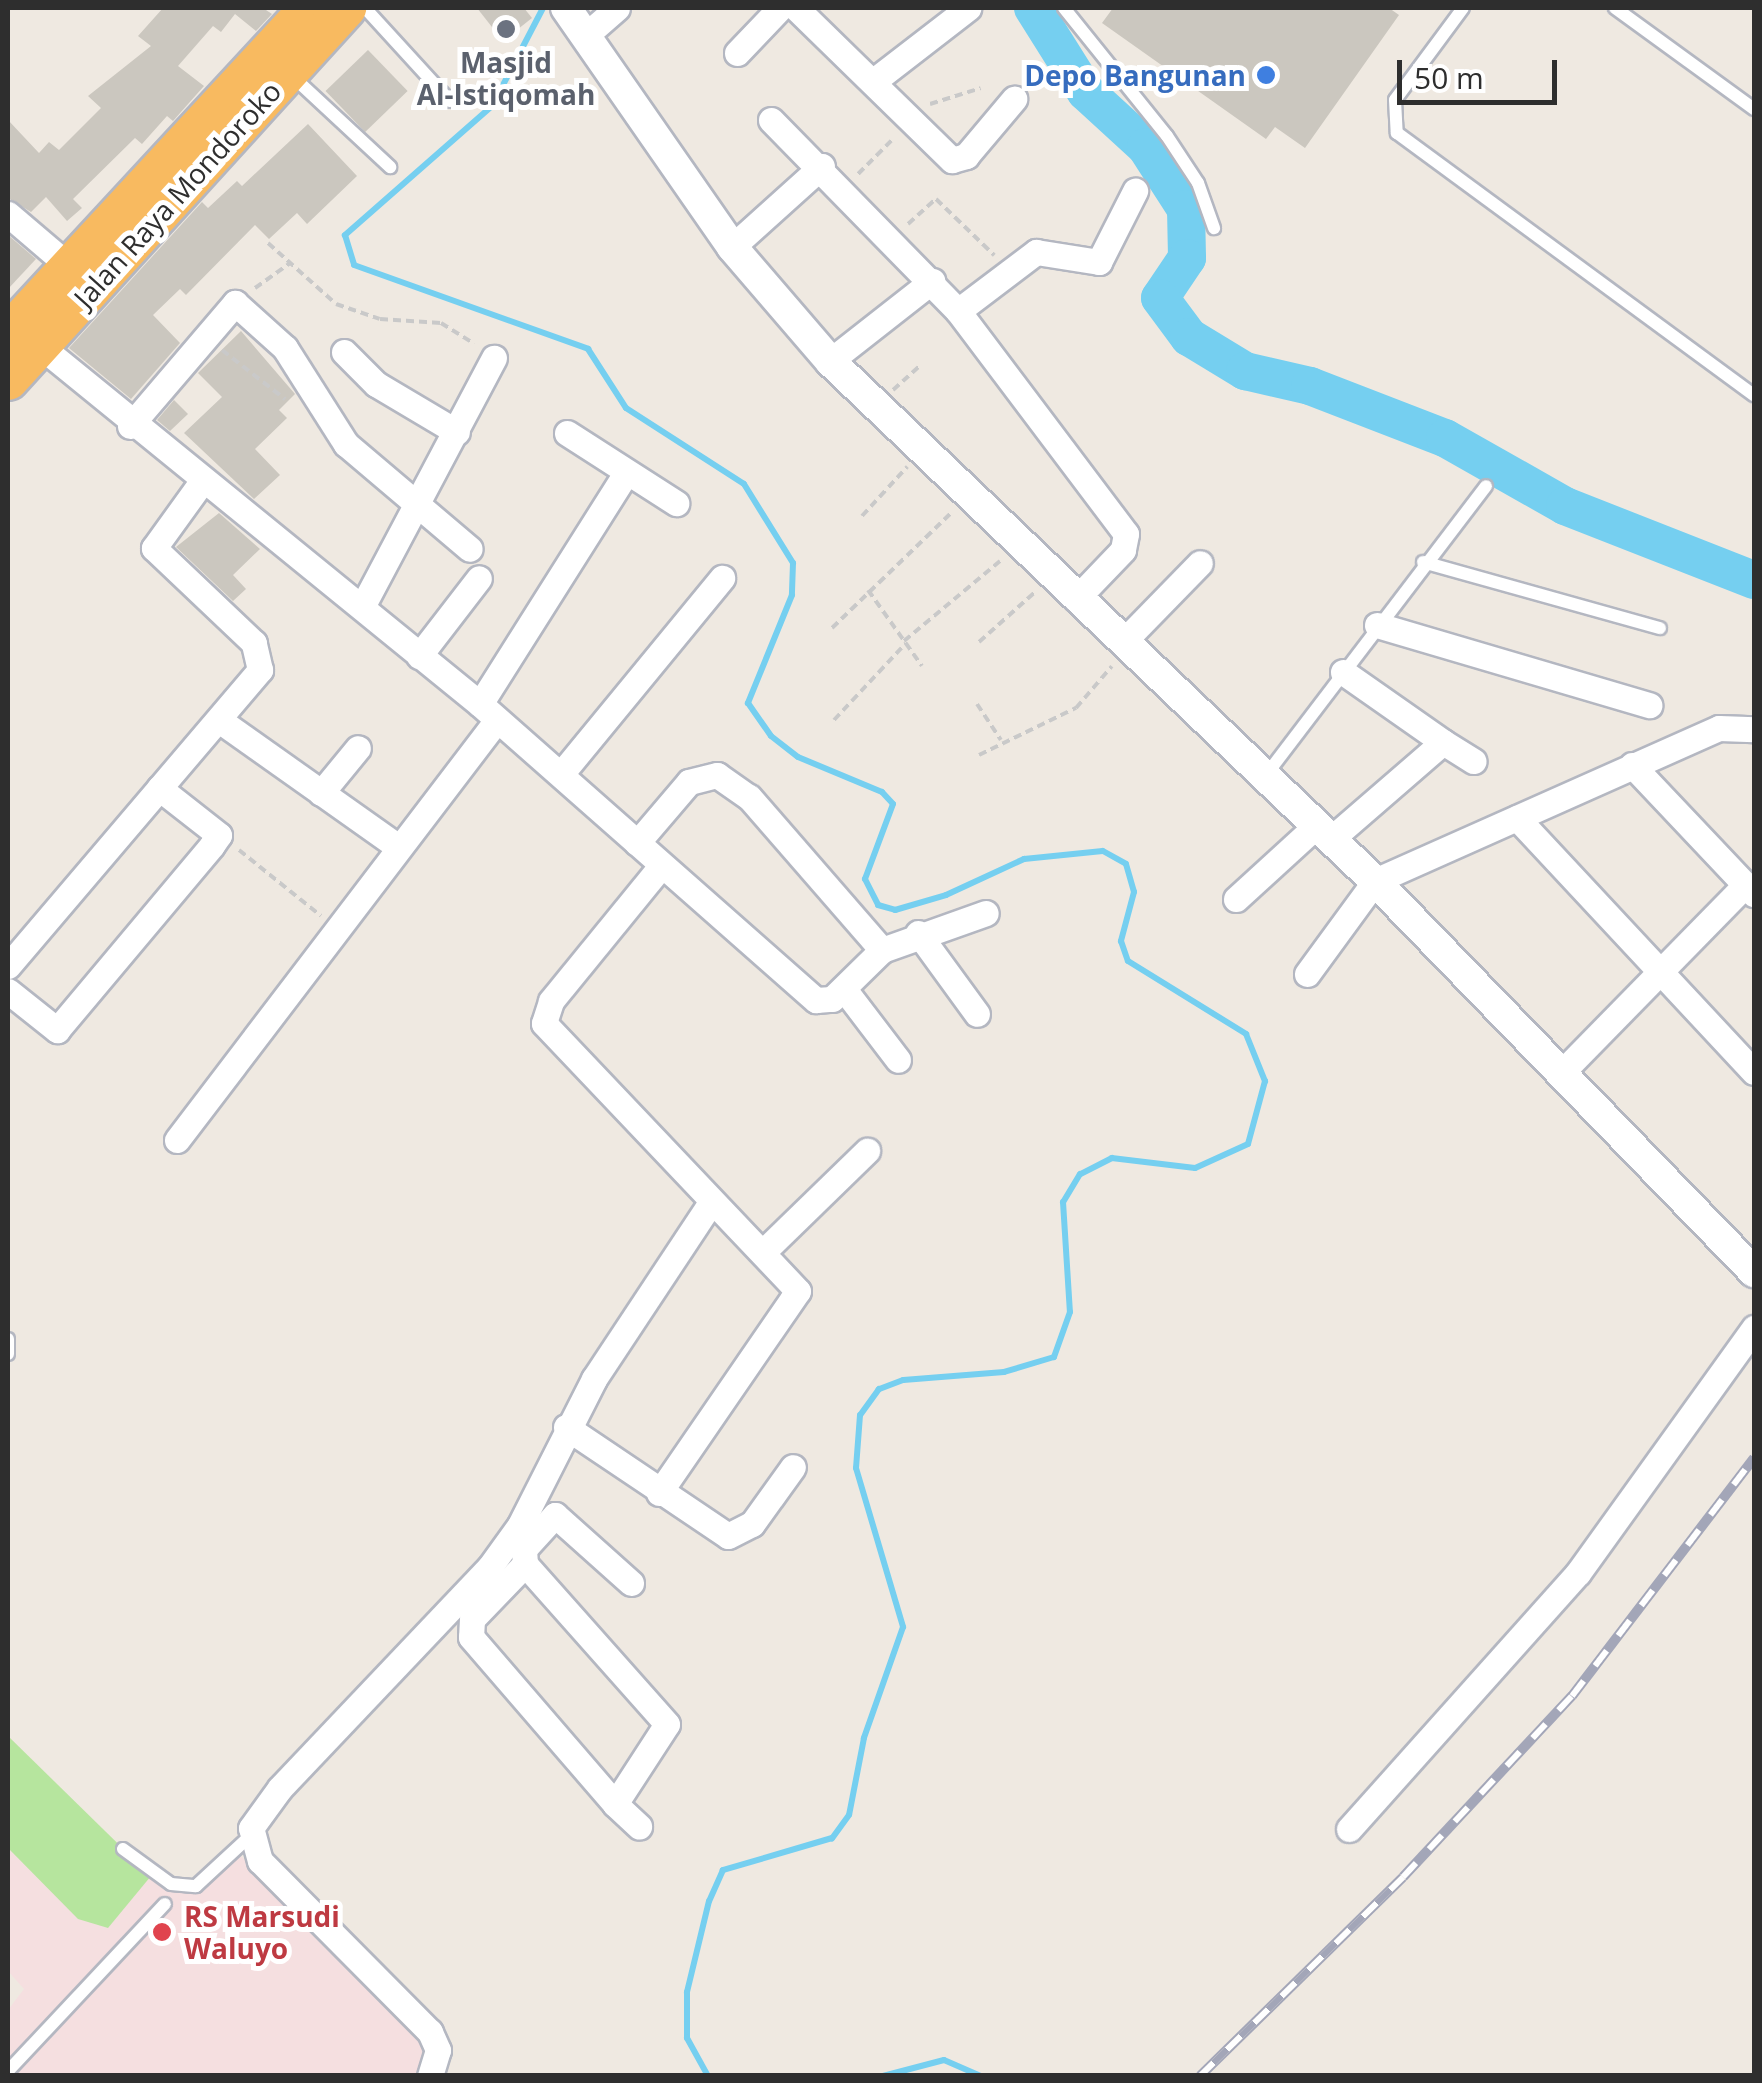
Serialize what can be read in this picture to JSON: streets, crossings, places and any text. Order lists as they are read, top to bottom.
{
  "streets": {
    "highway": ["Jalan Raya Mondoroko"]
  },
  "places": ["Masjid Al-Istiqomah", "Depo Bangunan", "RS Marsudi Waluyo"],
  "scale_bar": "50 m"
}
